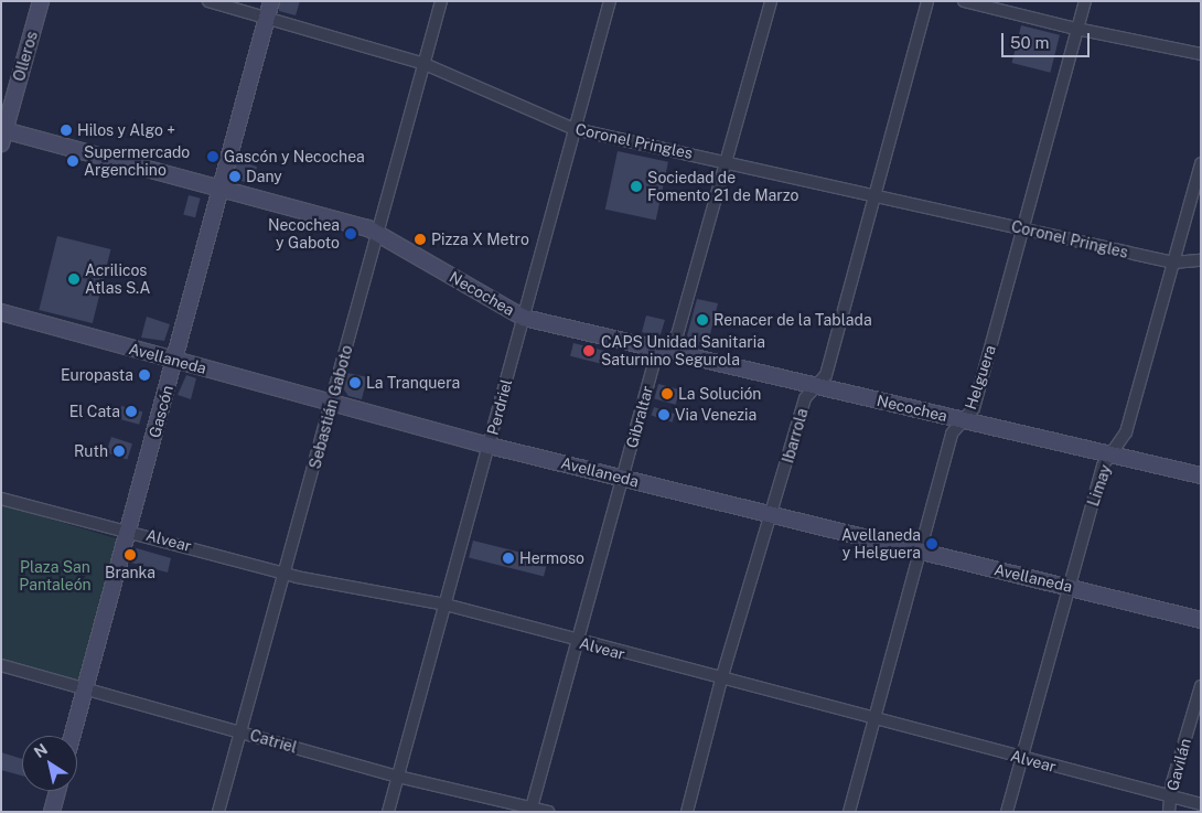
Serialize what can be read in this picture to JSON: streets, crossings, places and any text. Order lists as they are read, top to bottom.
{
  "streets": {
    "street": [
      "Olleros",
      "Coronel Pringles",
      "Necochea",
      "Avellaneda",
      "Helguera",
      "Sebastián Gaboto",
      "Perdriel",
      "Gascón",
      "Gibraltar",
      "Ibarrola",
      "Limay",
      "Alvear",
      "Catriel",
      "Gavilán"
    ]
  },
  "crossings": [
    ["Olleros", "Necochea"],
    ["Coronel Pringles", "Helguera"],
    ["Coronel Pringles", "Sebastián Gaboto"],
    ["Coronel Pringles", "Perdriel"],
    ["Coronel Pringles", "Gascón"],
    ["Coronel Pringles", "Gibraltar"],
    ["Coronel Pringles", "Ibarrola"],
    ["Coronel Pringles", "Limay"],
    ["Necochea", "Helguera"],
    ["Necochea", "Sebastián Gaboto"],
    ["Necochea", "Perdriel"],
    ["Necochea", "Gascón"],
    ["Necochea", "Gibraltar"],
    ["Necochea", "Ibarrola"],
    ["Necochea", "Limay"],
    ["Avellaneda", "Helguera"],
    ["Avellaneda", "Sebastián Gaboto"],
    ["Avellaneda", "Perdriel"],
    ["Avellaneda", "Gascón"],
    ["Avellaneda", "Gibraltar"],
    ["Avellaneda", "Ibarrola"],
    ["Avellaneda", "Limay"],
    ["Helguera", "Alvear"],
    ["Sebastián Gaboto", "Alvear"],
    ["Sebastián Gaboto", "Catriel"],
    ["Perdriel", "Alvear"],
    ["Perdriel", "Catriel"],
    ["Gascón", "Alvear"],
    ["Gascón", "Catriel"],
    ["Gibraltar", "Alvear"],
    ["Gibraltar", "Catriel"],
    ["Ibarrola", "Alvear"],
    ["Limay", "Alvear"],
    ["Alvear", "Gavilán"]
  ],
  "parks": ["Plaza San Pantaleón"],
  "places": [
    "Hilos y Algo +",
    "Gascón y Necochea",
    "Supermercado Argenchino",
    "Dany",
    "Sociedad de Fomento 21 de Marzo",
    "Necochea y Gaboto",
    "Pizza X Metro",
    "Acrilicos Atlas S.A",
    "Renacer de la Tablada",
    "CAPS Unidad Sanitaria Saturnino Segurola",
    "Europasta",
    "La Tranquera",
    "La Solución",
    "El Cata",
    "Via Venezia",
    "Ruth",
    "Avellaneda y Helguera",
    "Branka",
    "Hermoso"
  ],
  "scale_bar": "50 m",
  "north": "top left"
}
